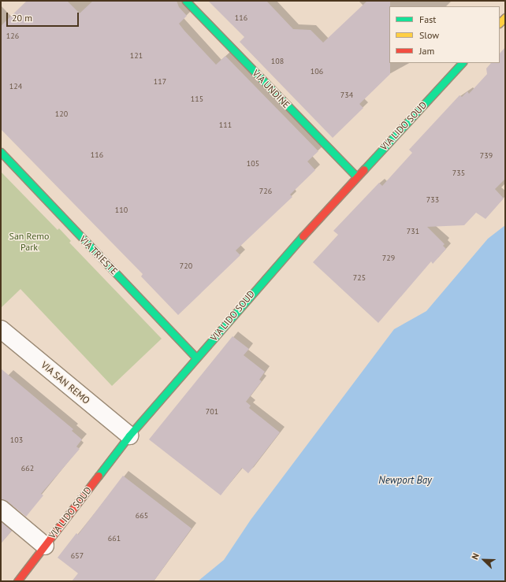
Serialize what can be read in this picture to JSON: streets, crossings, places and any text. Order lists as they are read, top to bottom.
{
  "streets": {
    "street": [
      "VIA UNDINE",
      "VIA LIDO SOUD",
      "VIA TRIESTE",
      "VIA SAN REMO"
    ]
  },
  "crossings": [
    ["VIA UNDINE", "VIA LIDO SOUD"],
    ["VIA LIDO SOUD", "VIA TRIESTE"],
    ["VIA LIDO SOUD", "VIA SAN REMO"]
  ],
  "water": ["Newport Bay"],
  "parks": ["San Remo Park"],
  "house_numbers": [
    "116",
    "126",
    "121",
    "108",
    "106",
    "117",
    "124",
    "734",
    "115",
    "120",
    "111",
    "116",
    "739",
    "105",
    "735",
    "726",
    "733",
    "110",
    "731",
    "729",
    "720",
    "725",
    "701",
    "103",
    "662",
    "665",
    "661",
    "657"
  ],
  "legend": ["Fast", "Slow", "Jam"],
  "scale_bar": "20 m",
  "north": "top left"
}
